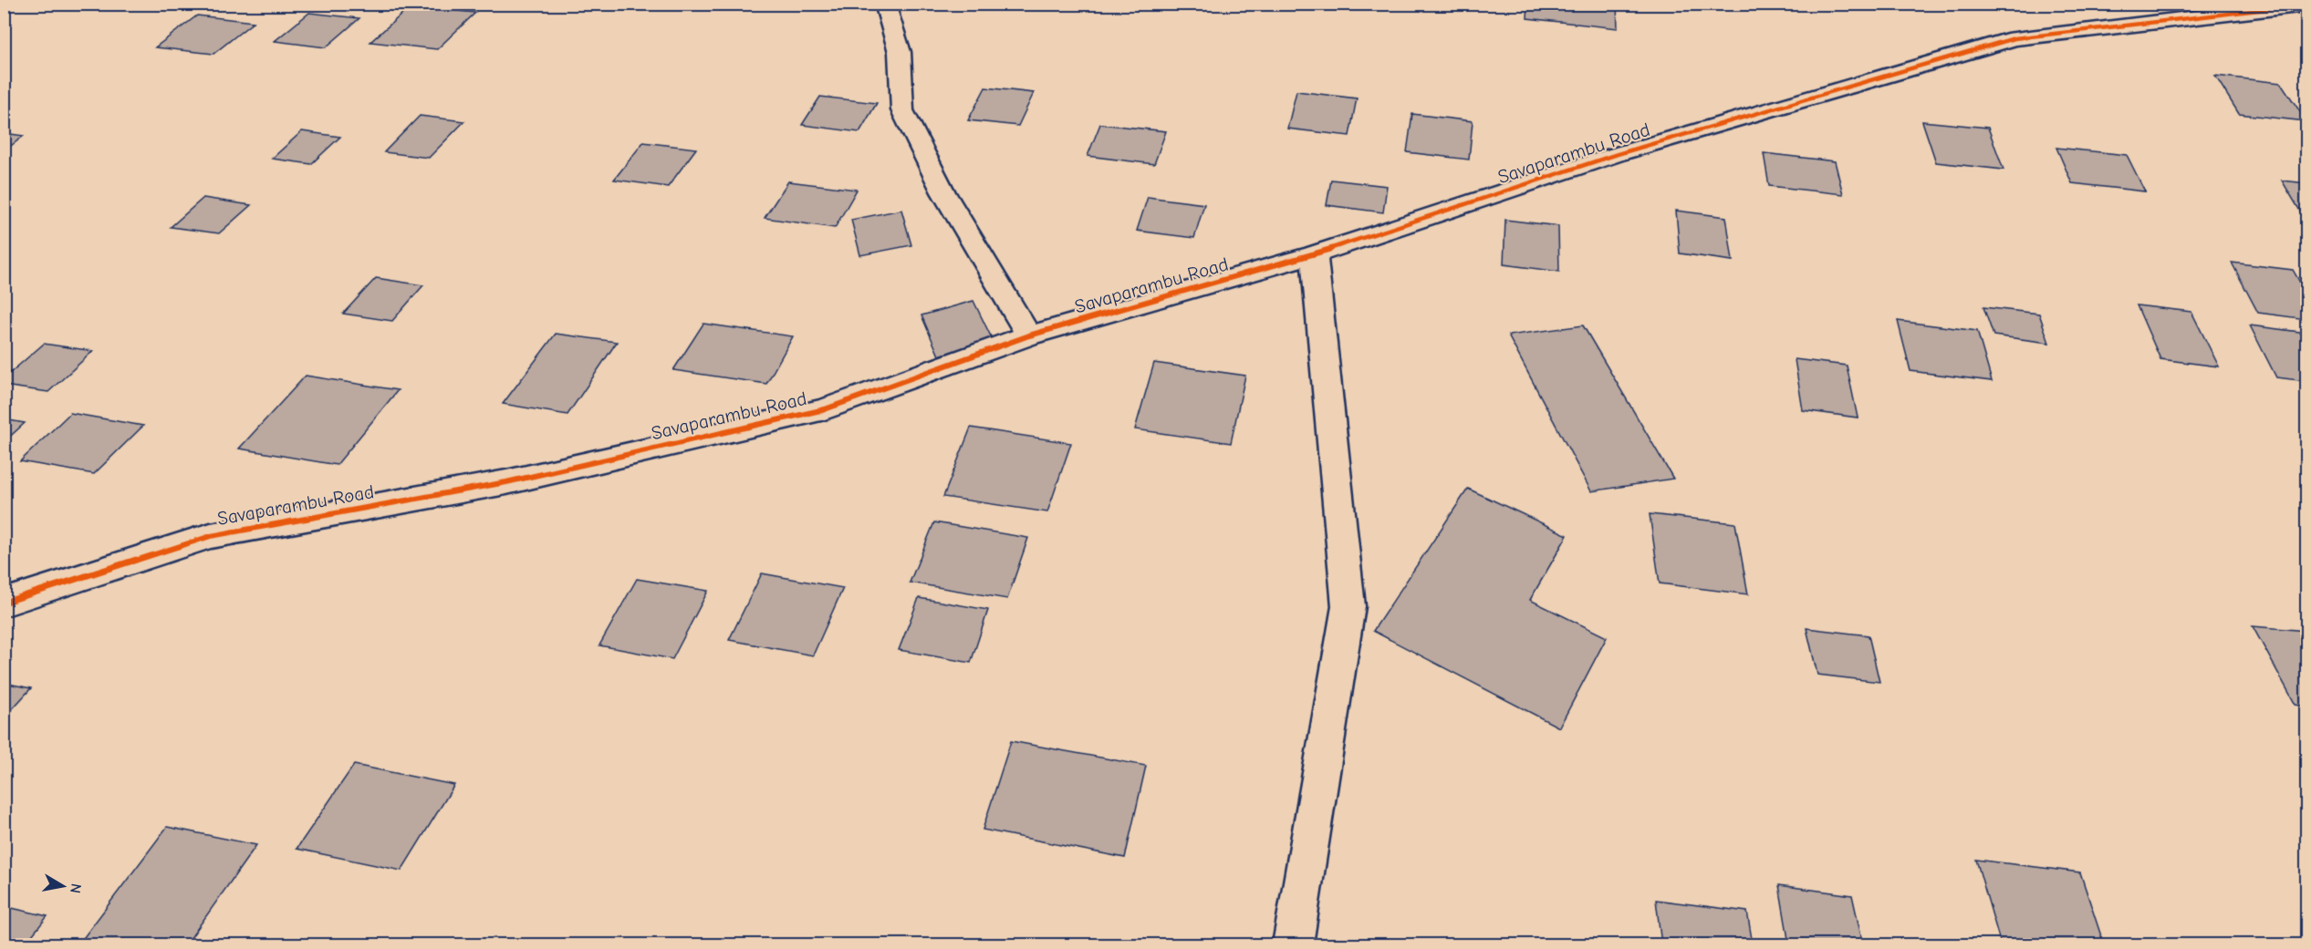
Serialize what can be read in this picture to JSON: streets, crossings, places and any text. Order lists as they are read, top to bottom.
{
  "streets": {
    "street": ["Savaparambu Road"]
  },
  "north": "right"
}
